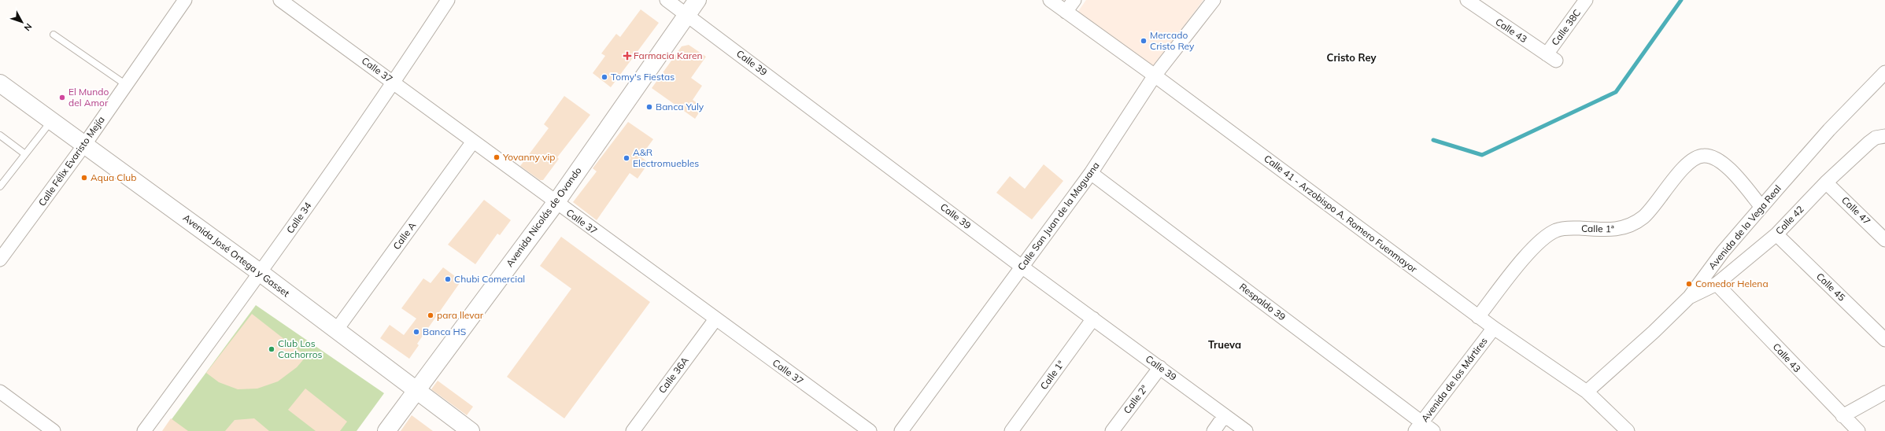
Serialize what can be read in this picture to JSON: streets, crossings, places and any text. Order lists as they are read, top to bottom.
{
  "streets": {
    "main road": ["Avenida Nicolás de Ovando", "Avenida José Ortega y Gasset"],
    "street": [
      "Calle 38C",
      "Calle 43",
      "Calle 39",
      "Calle 37",
      "Calle Félix Evaristo Mejía",
      "Calle 47",
      "Calle 41 - Arzobispo A. Romero Fuenmayor",
      "Calle San Juan de la Maguana",
      "Calle 34",
      "Calle 42",
      "Avenida de la Vega Real",
      "Calle 1ª",
      "Calle A",
      "Calle 45",
      "Respaldo 39",
      "Calle 36A",
      "Avenida de los Mártires",
      "Calle 2ª"
    ]
  },
  "crossings": [
    ["Calle 38C", "Calle 43"],
    ["Calle 43", "Calle 42"],
    ["Calle 39", "Calle San Juan de la Maguana"],
    ["Calle 39", "Avenida Nicolás de Ovando"],
    ["Calle 39", "Calle 1ª"],
    ["Calle 39", "Calle 2ª"],
    ["Calle 37", "Avenida Nicolás de Ovando"],
    ["Calle 37", "Calle 34"],
    ["Calle 37", "Calle A"],
    ["Calle 37", "Calle 36A"],
    ["Calle Félix Evaristo Mejía", "Avenida José Ortega y Gasset"],
    ["Calle 47", "Calle 42"],
    ["Calle 41 - Arzobispo A. Romero Fuenmayor", "Calle San Juan de la Maguana"],
    ["Calle 41 - Arzobispo A. Romero Fuenmayor", "Avenida de la Vega Real"],
    ["Calle 41 - Arzobispo A. Romero Fuenmayor", "Calle 1ª"],
    ["Calle 41 - Arzobispo A. Romero Fuenmayor", "Avenida de los Mártires"],
    ["Calle San Juan de la Maguana", "Respaldo 39"],
    ["Avenida Nicolás de Ovando", "Avenida José Ortega y Gasset"],
    ["Calle 34", "Avenida José Ortega y Gasset"],
    ["Calle 42", "Avenida de la Vega Real"],
    ["Calle 42", "Calle 45"],
    ["Avenida de la Vega Real", "Calle 1ª"],
    ["Calle A", "Avenida José Ortega y Gasset"],
    ["Respaldo 39", "Avenida de los Mártires"]
  ],
  "districts": ["Cristo Rey", "Trueva"],
  "places": {
    "other": [
      "Mercado Cristo Rey",
      "Tomy's Fiestas",
      "El Mundo del Amor",
      "Banca Yuly",
      "Yovanny vip",
      "A&R Electromuebles",
      "Aqua Club",
      "Chubi Comercial",
      "Comedor Helena",
      "para llevar",
      "Banca HS",
      "Club Los Cachorros"
    ],
    "health": ["Farmacia Karen"]
  },
  "north": "bottom right"
}
